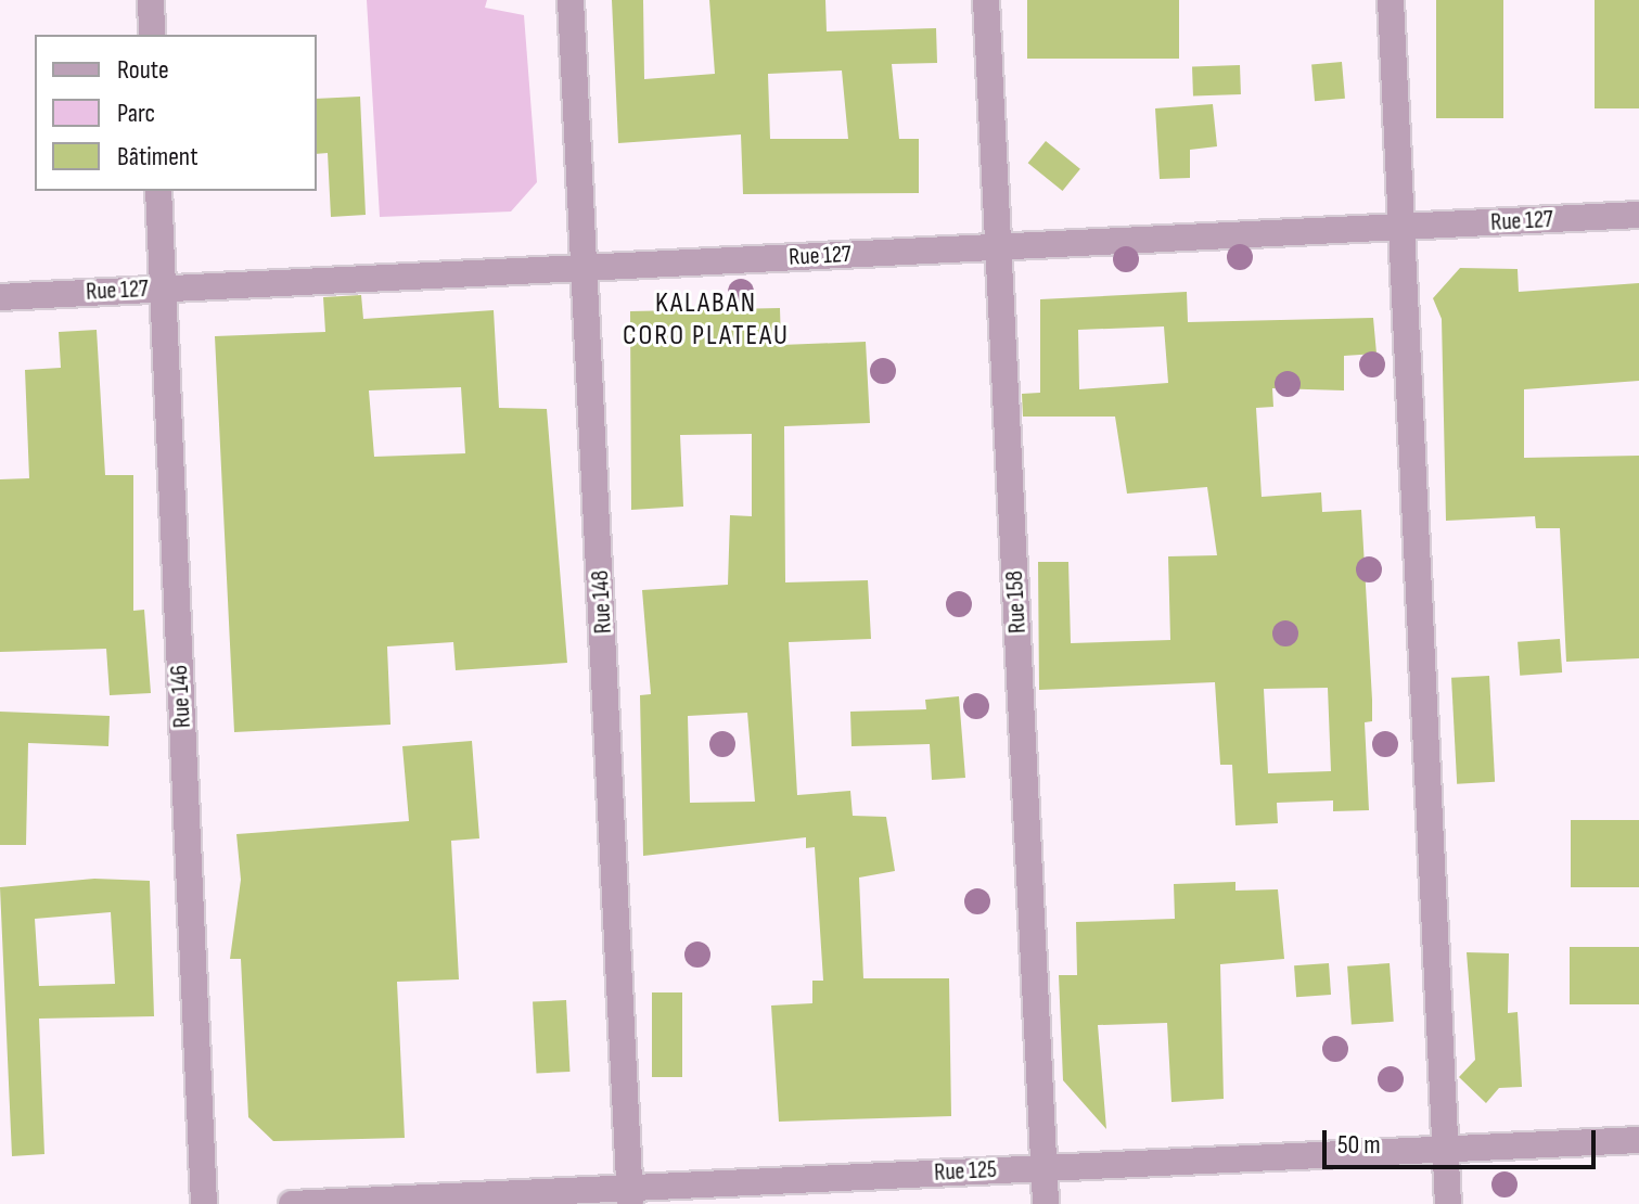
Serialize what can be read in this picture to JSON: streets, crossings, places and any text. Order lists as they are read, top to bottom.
{
  "streets": {
    "street": [
      "Rue 127",
      "Rue 148",
      "Rue 158",
      "Rue 146",
      "Rue 125"
    ]
  },
  "crossings": [
    ["Rue 127", "Rue 148"],
    ["Rue 127", "Rue 158"],
    ["Rue 127", "Rue 146"],
    ["Rue 148", "Rue 125"],
    ["Rue 158", "Rue 125"]
  ],
  "districts": ["KALABAN CORO PLATEAU"],
  "legend": ["Route", "Parc", "Bâtiment"],
  "scale_bar": "50 m"
}
